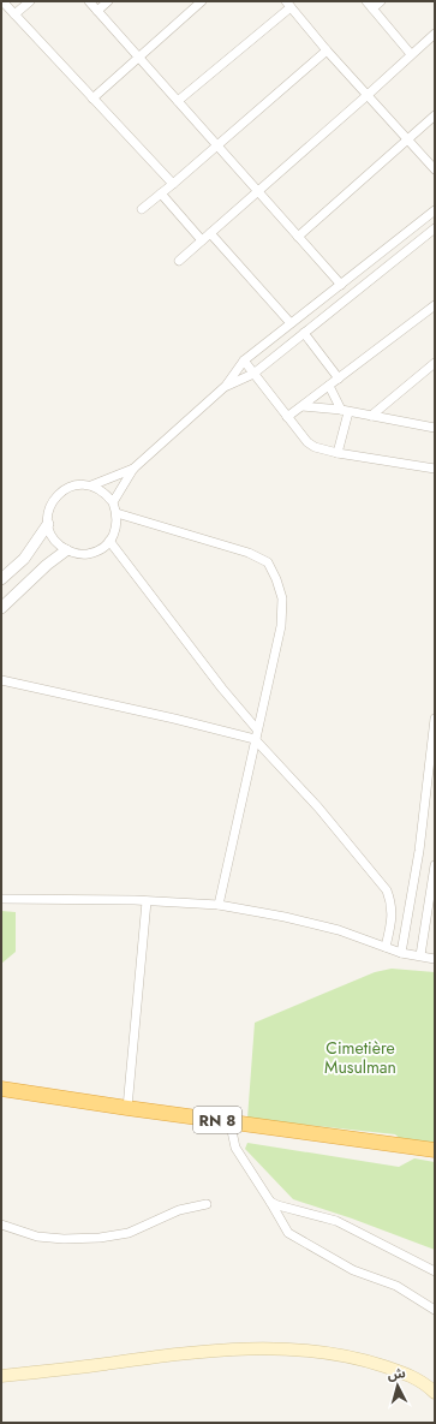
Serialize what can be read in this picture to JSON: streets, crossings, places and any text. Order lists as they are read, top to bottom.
{
  "streets": {
    "highway": ["RN 8"]
  },
  "parks": ["Cimetière Musulman"],
  "north": "top"
}
